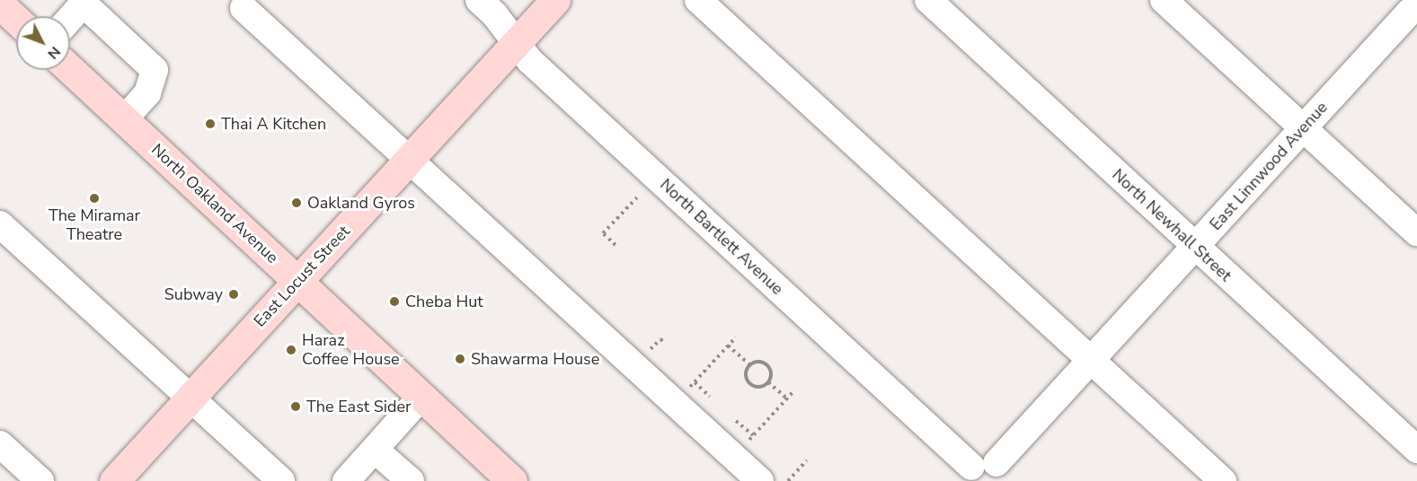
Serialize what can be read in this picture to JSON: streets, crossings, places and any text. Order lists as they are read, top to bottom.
{
  "streets": {
    "main road": ["North Oakland Avenue", "East Locust Street"],
    "street": ["East Linnwood Avenue", "North Newhall Street", "North Bartlett Avenue"]
  },
  "crossings": [
    ["East Linnwood Avenue", "North Newhall Street"],
    ["East Linnwood Avenue", "North Bartlett Avenue"],
    ["North Oakland Avenue", "East Locust Street"],
    ["North Bartlett Avenue", "East Locust Street"]
  ],
  "places": [
    "Thai A Kitchen",
    "The Miramar Theatre",
    "Oakland Gyros",
    "Subway",
    "Cheba Hut",
    "Haraz Coffee House",
    "Shawarma House",
    "The East Sider"
  ],
  "north": "bottom right"
}
